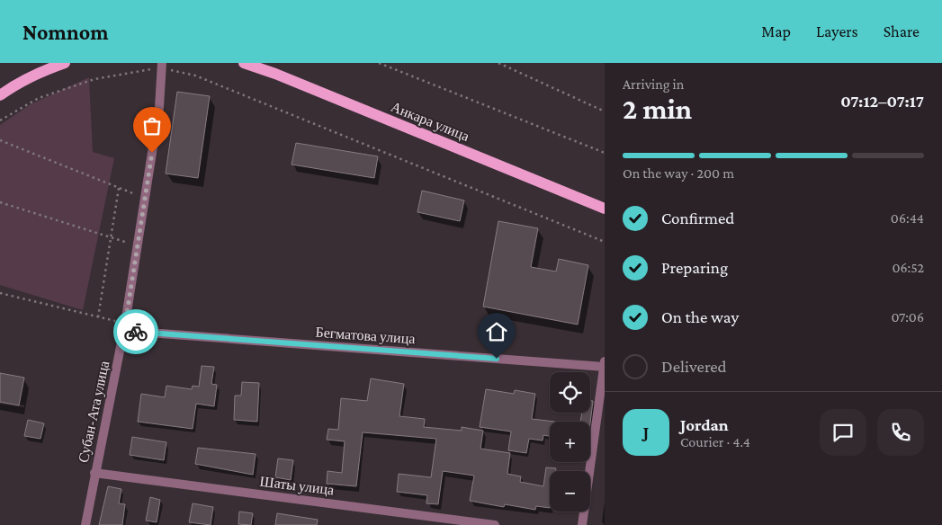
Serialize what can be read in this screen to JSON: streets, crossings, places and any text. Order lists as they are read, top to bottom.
{
  "streets": {
    "main road": ["Анкара улица"],
    "street": ["Бегматова улица", "Субан-Ата улица", "Шаты улица"]
  },
  "crossings": [
    ["Бегматова улица", "Субан-Ата улица"],
    ["Субан-Ата улица", "Шаты улица"]
  ],
  "page": {
    "header": "Nomnom",
    "nav": ["Map", "Layers", "Share"],
    "heading": ["2 min", "Arriving in", "07:12–07:17"],
    "panel": ["Jordan", "Courier · 4.4"],
    "bar": "On the way · 200 m",
    "list": [
      ["Confirmed", "06:44"],
      ["Preparing", "06:52"],
      ["On the way", "07:06"],
      "Delivered"
    ],
    "map_buttons": ["+", "−"],
    "round": "J"
  }
}
